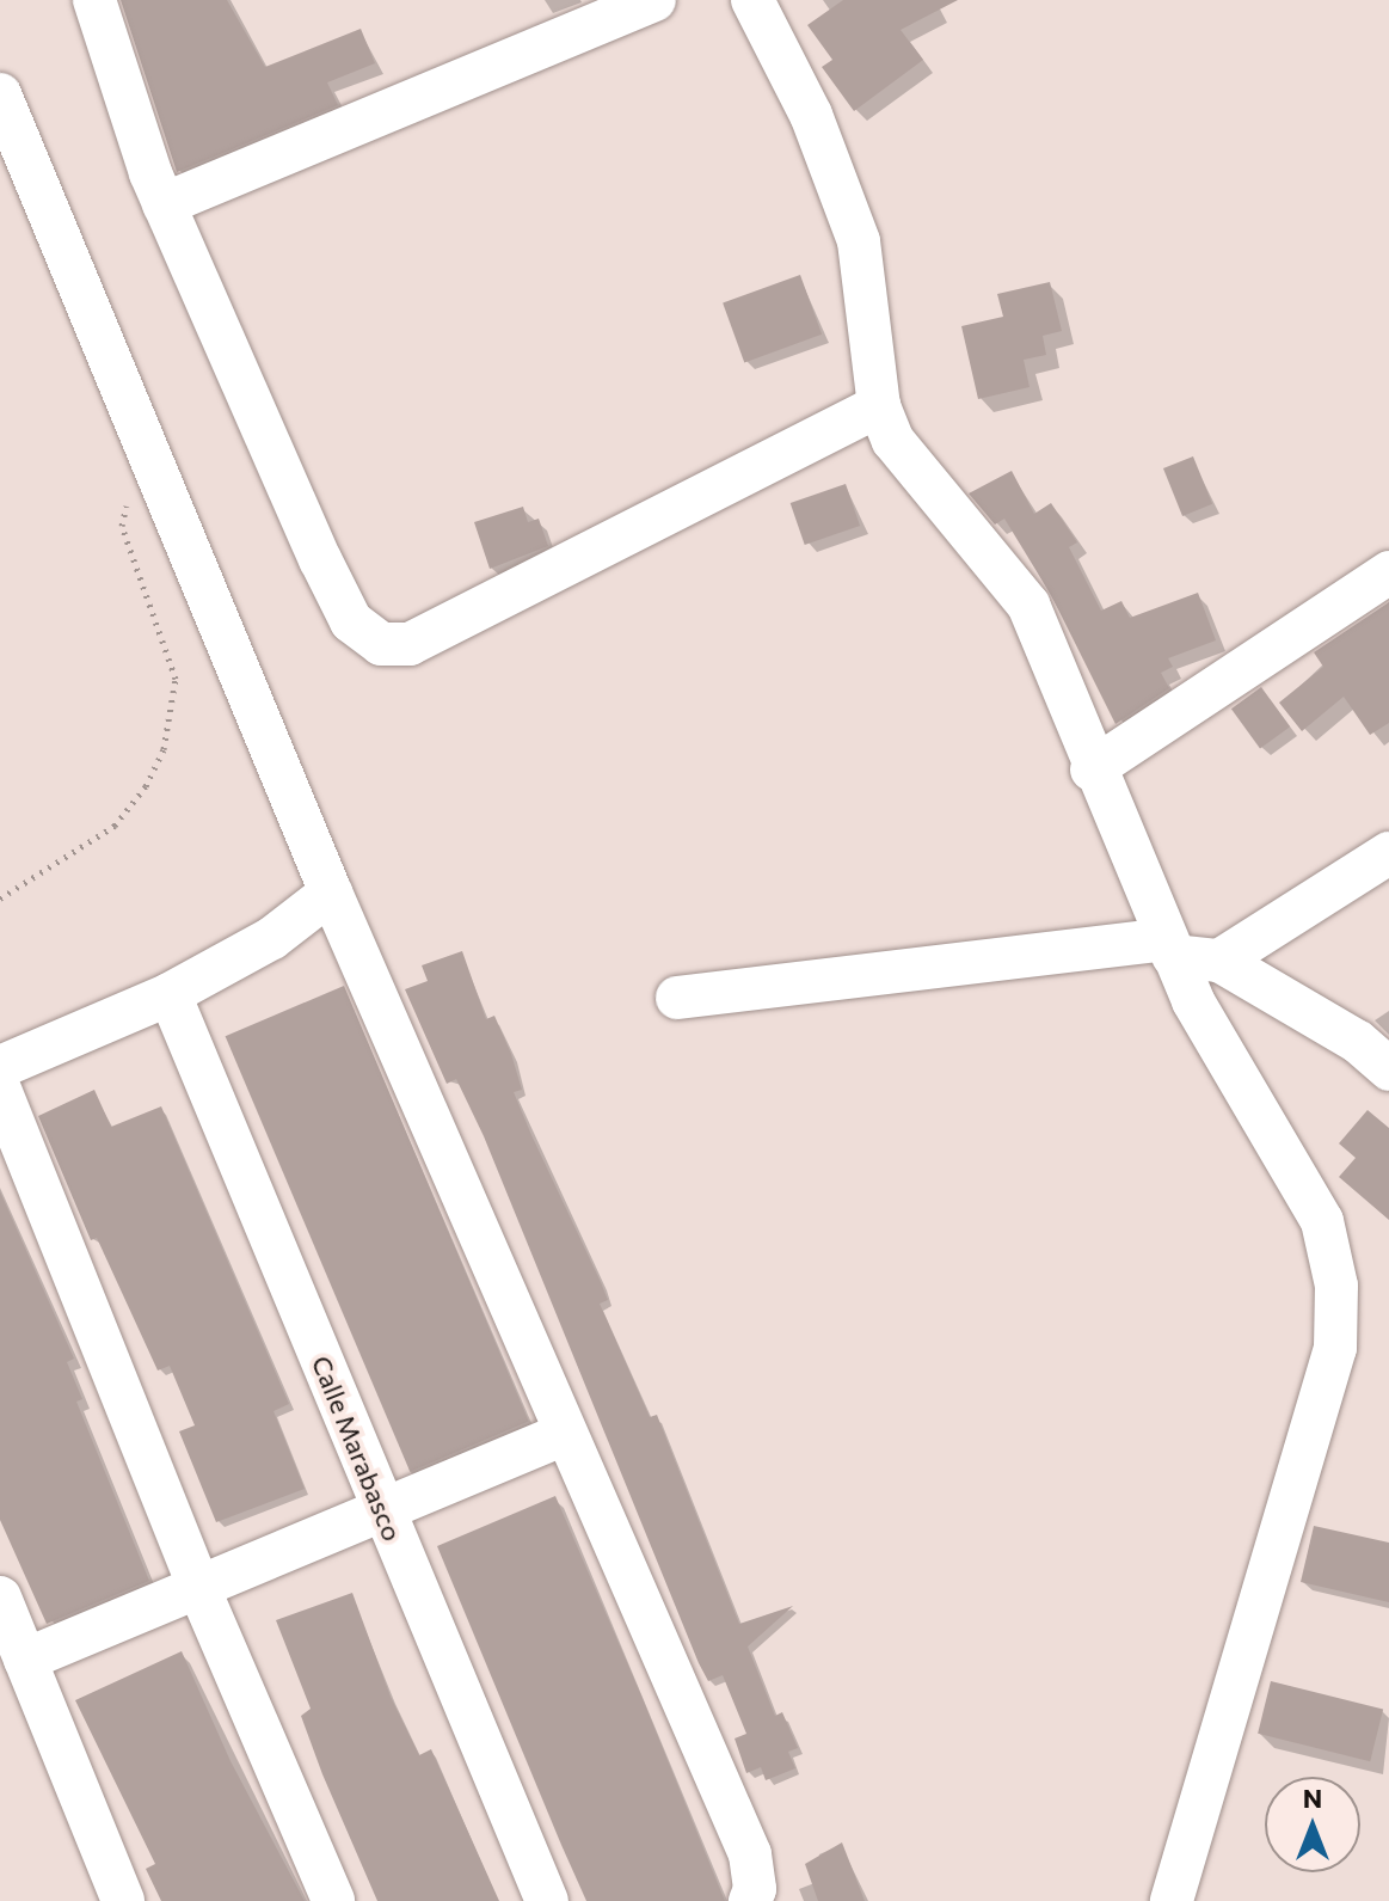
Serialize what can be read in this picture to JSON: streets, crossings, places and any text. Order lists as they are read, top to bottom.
{
  "streets": {
    "street": ["Calle Marabasco"]
  },
  "north": "top"
}
